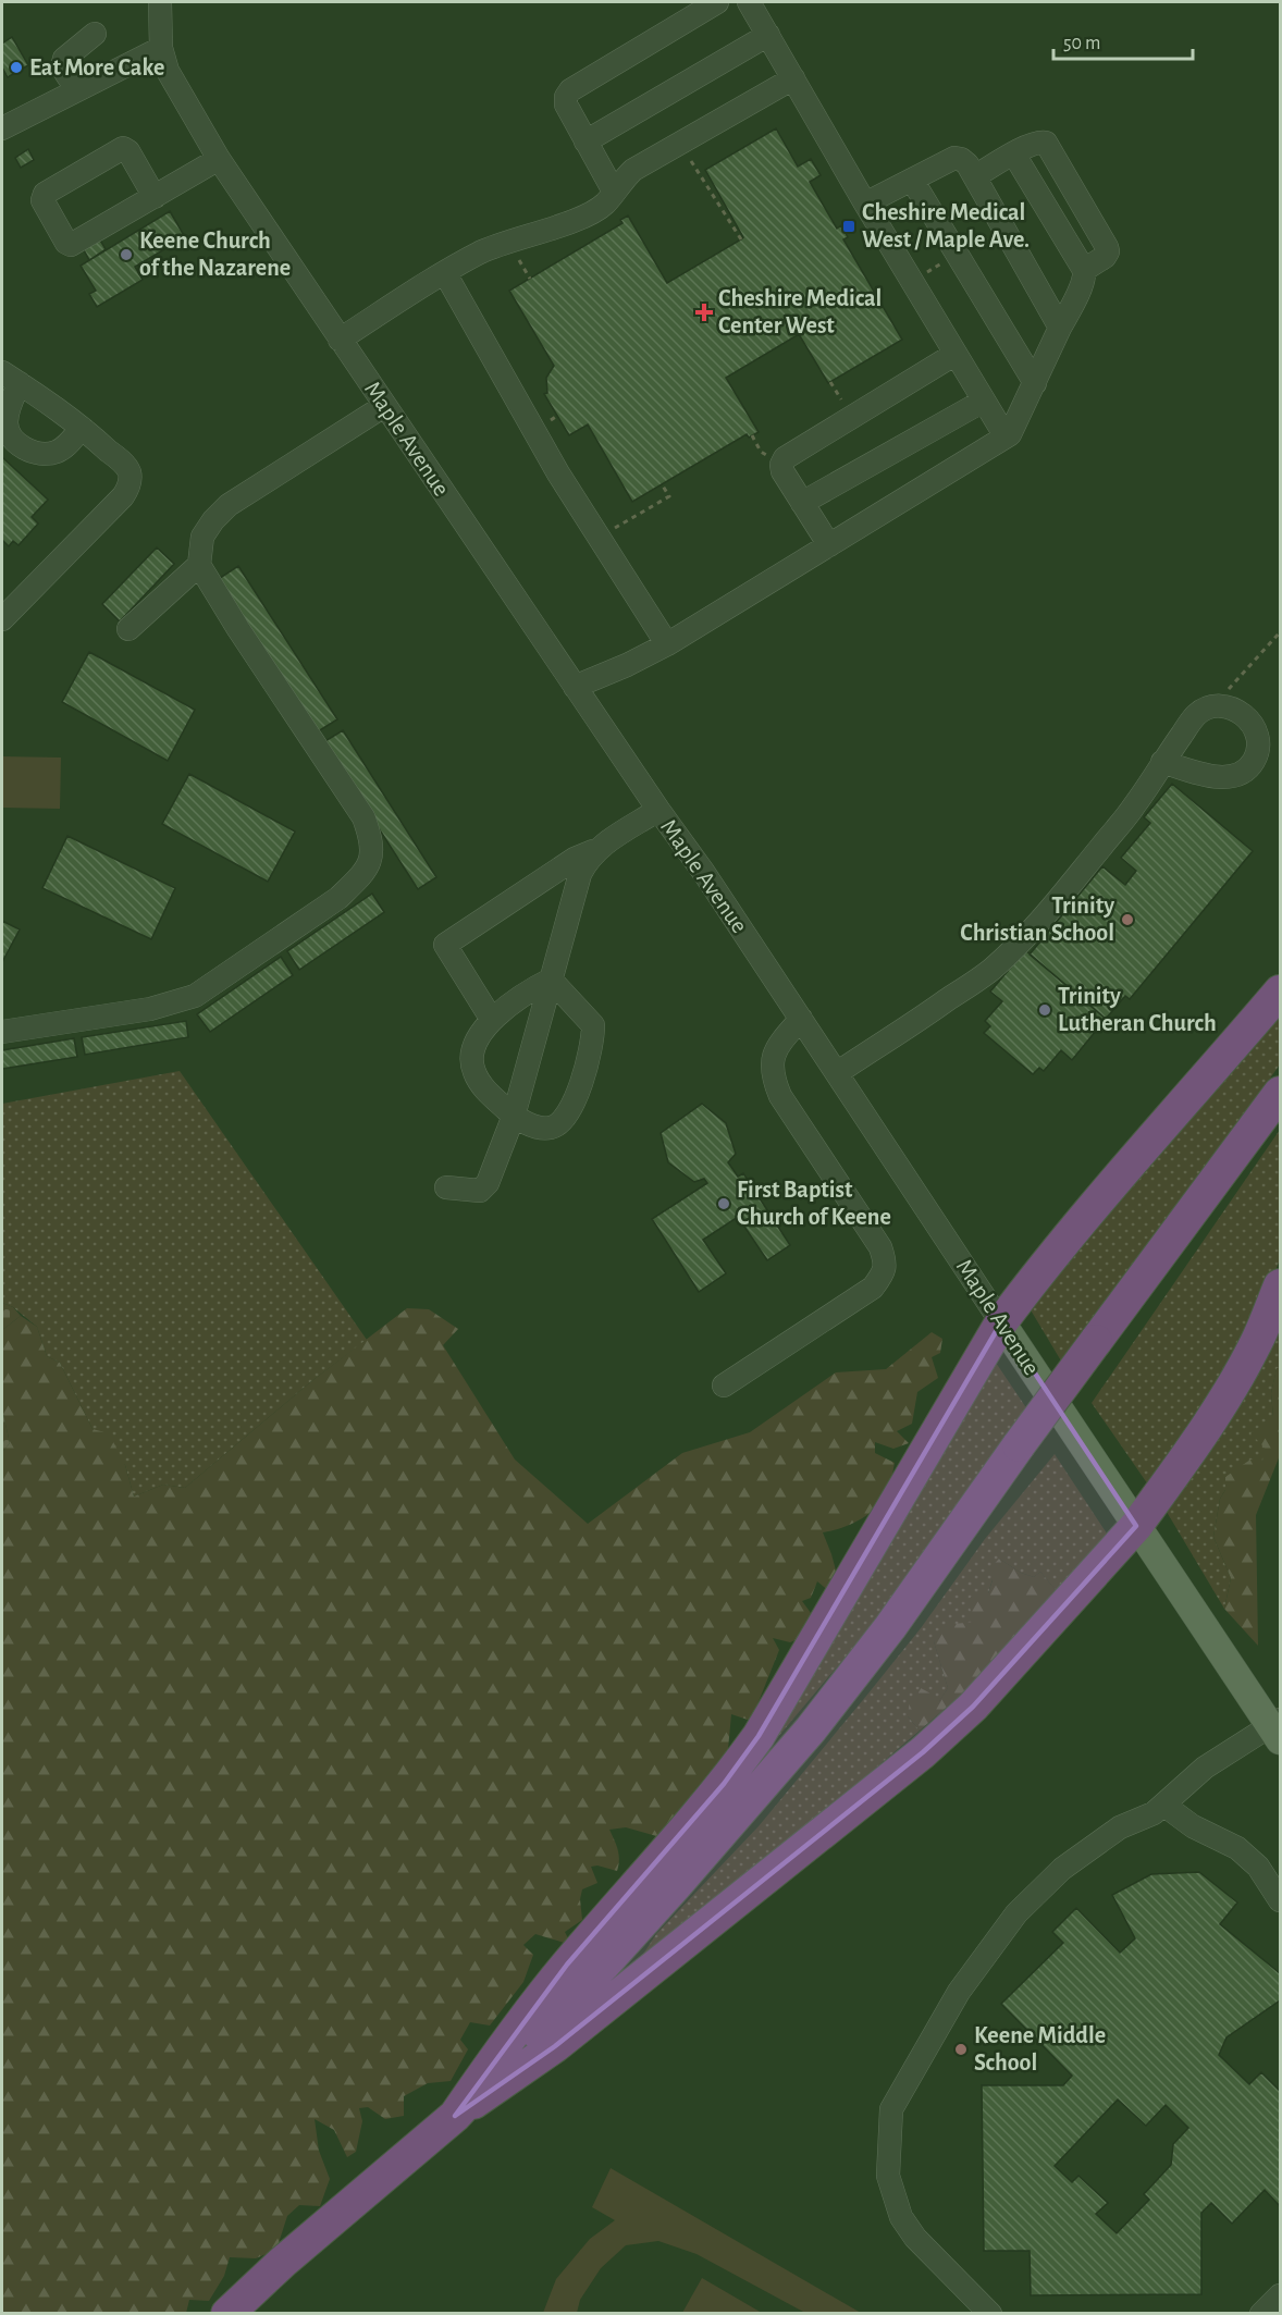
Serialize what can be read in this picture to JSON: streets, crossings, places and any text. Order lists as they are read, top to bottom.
{
  "streets": {
    "main road": ["Maple Avenue"]
  },
  "places": {
    "other": [
      "Eat More Cake",
      "Keene Church of the Nazarene",
      "Trinity Christian School",
      "Trinity Lutheran Church",
      "First Baptist Church of Keene",
      "Keene Middle School"
    ],
    "transit": ["Cheshire Medical West / Maple Ave."],
    "health": ["Cheshire Medical Center West"]
  },
  "scale_bar": "50 m"
}
